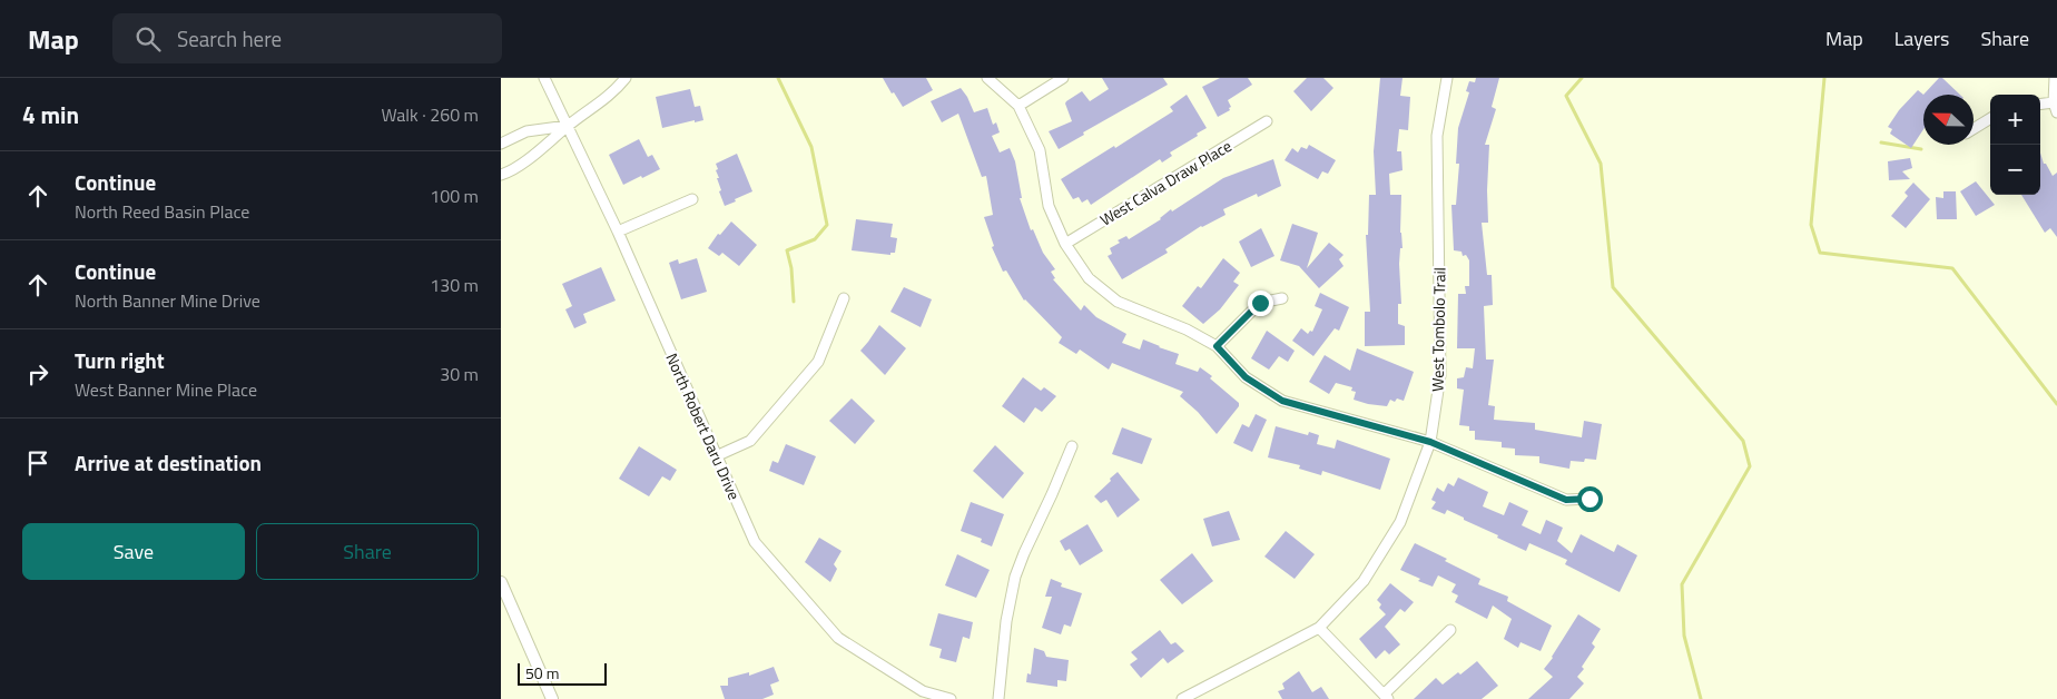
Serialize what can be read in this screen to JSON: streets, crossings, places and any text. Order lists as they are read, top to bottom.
{
  "streets": {
    "street": ["West Calva Draw Place", "West Tombolo Trail", "North Robert Daru Drive"]
  },
  "scale_bar": "50 m",
  "north": "left",
  "page": {
    "header": "Map",
    "search": "Search here",
    "nav": ["Map", "Layers", "Share"],
    "heading": ["4 min", "Walk · 260 m"],
    "map_buttons": ["+", "−"],
    "list": [
      ["Continue", "North Reed Basin Place", "100 m"],
      ["Continue", "North Banner Mine Drive", "130 m"],
      ["Turn right", "West Banner Mine Place", "30 m"],
      "Arrive at destination"
    ],
    "buttons": ["Save", "Share"],
    "scale": "50 m"
  }
}
